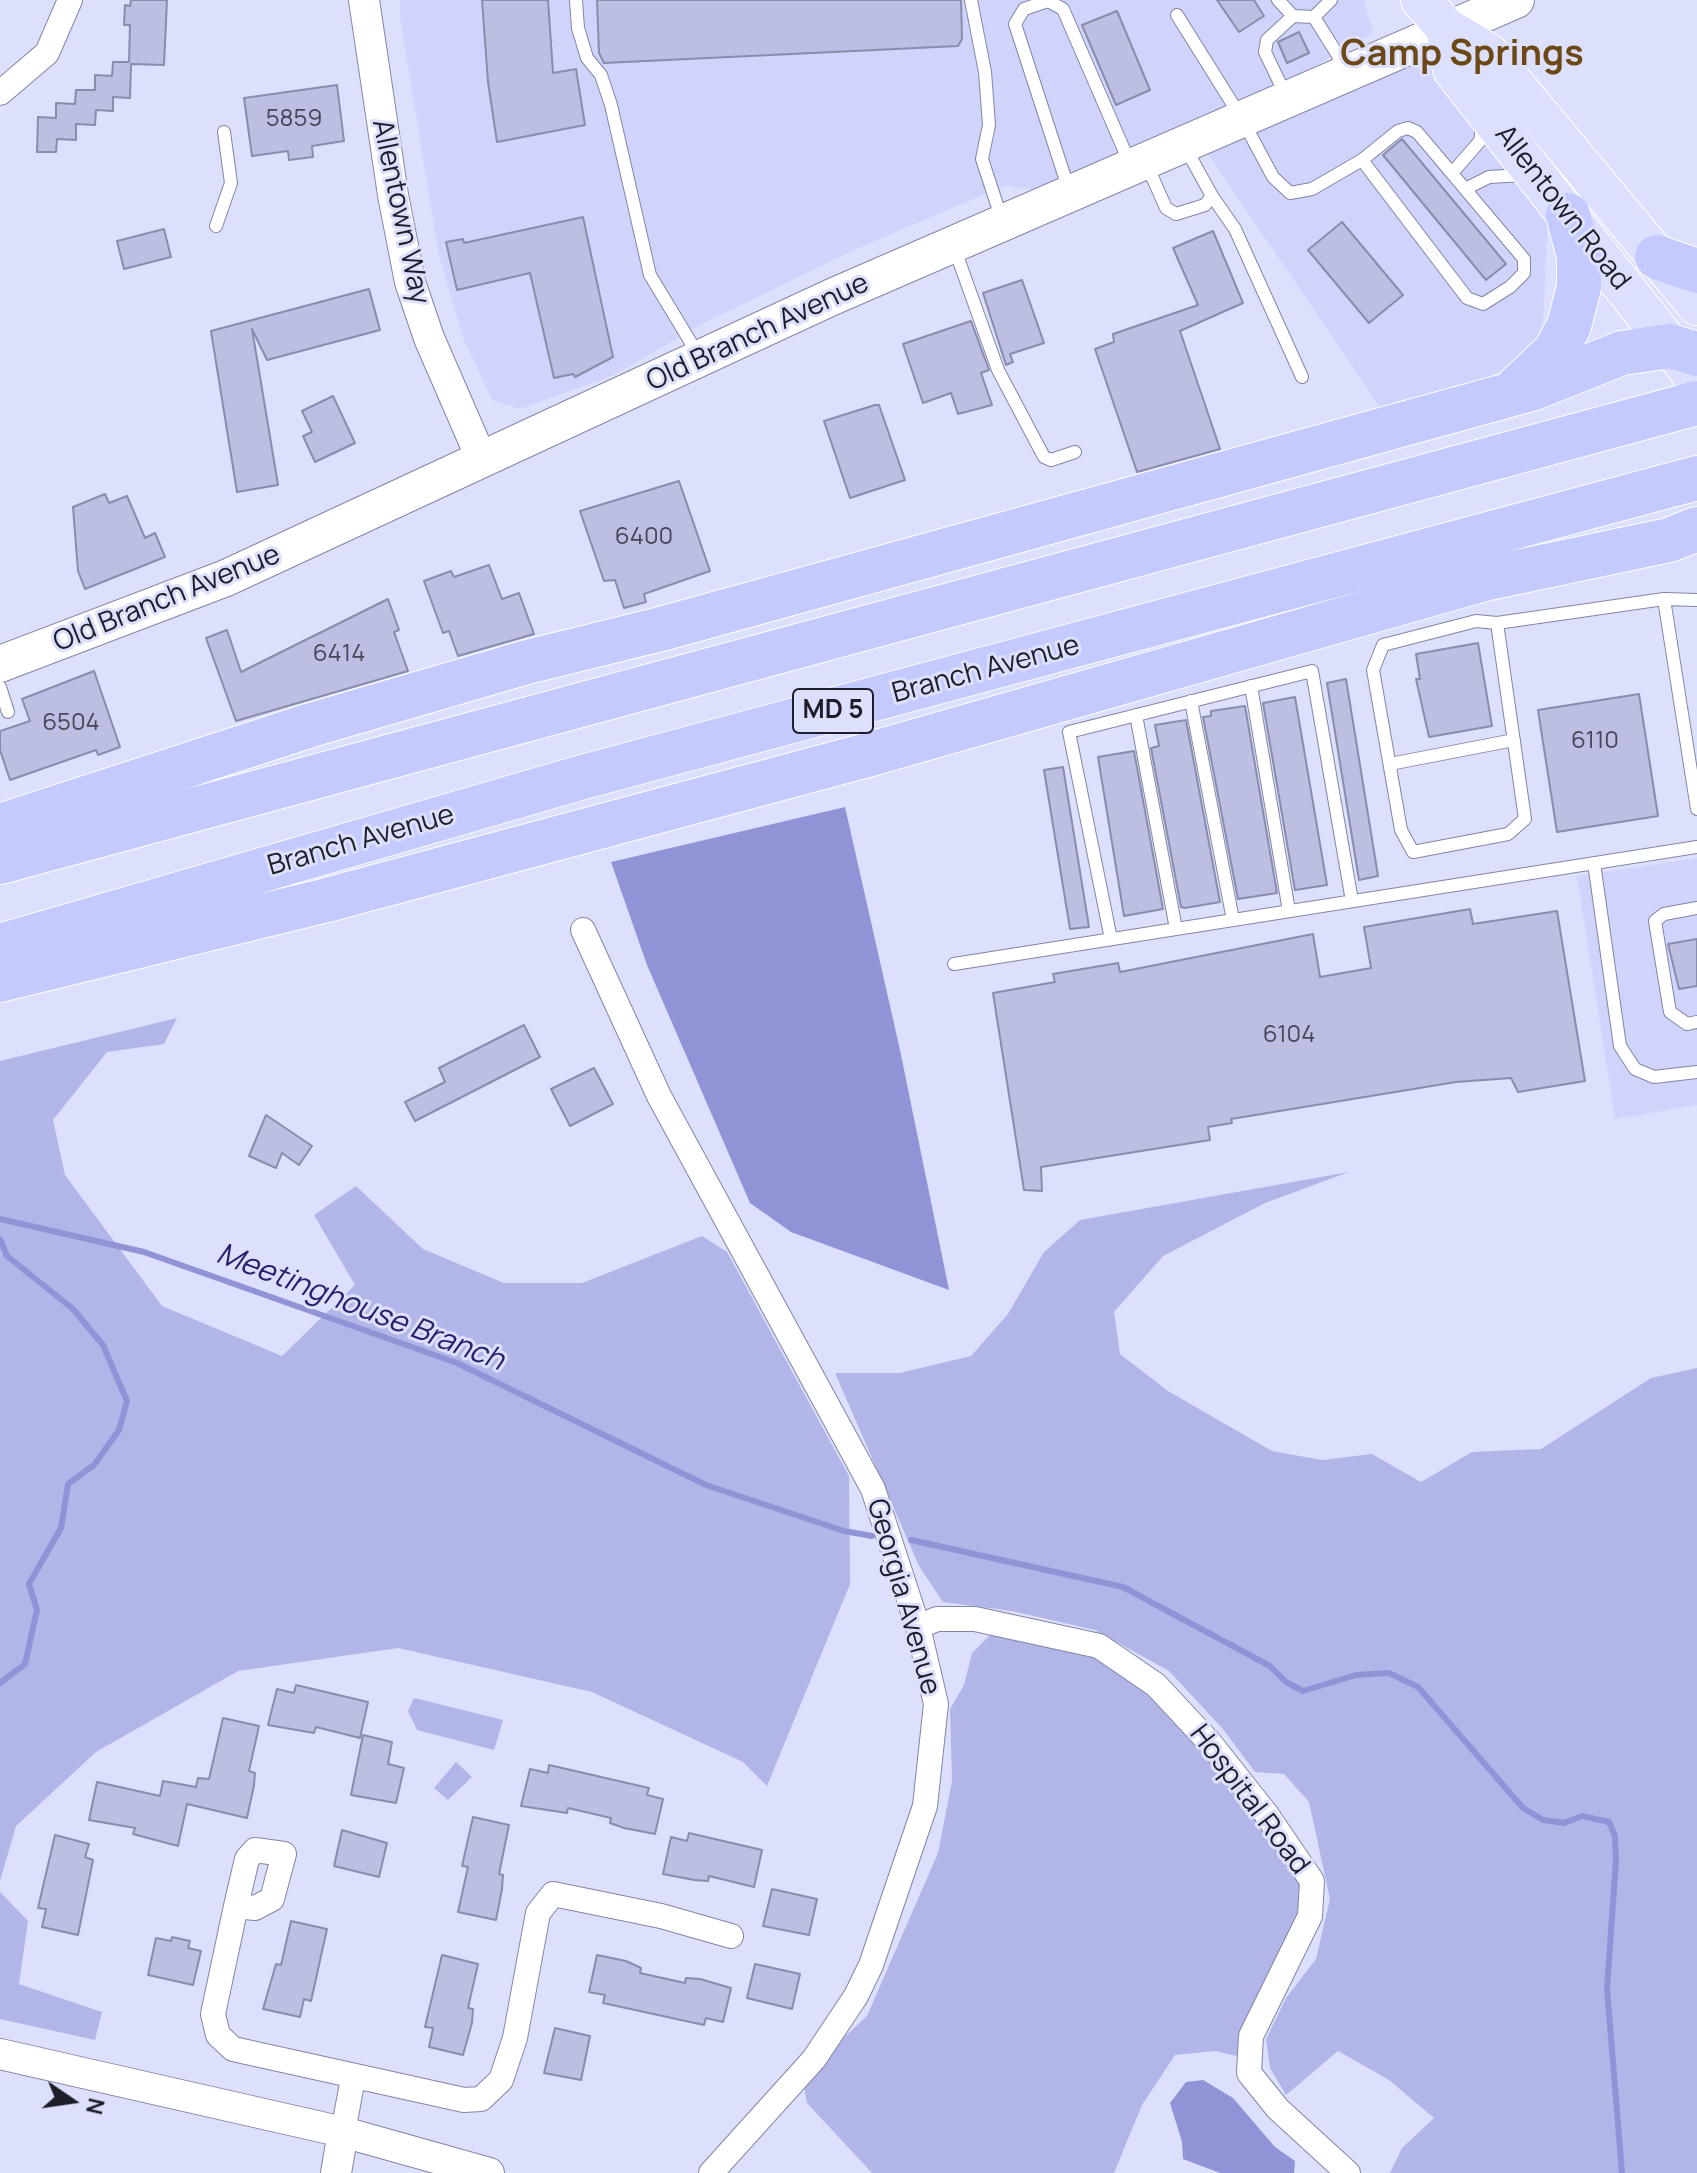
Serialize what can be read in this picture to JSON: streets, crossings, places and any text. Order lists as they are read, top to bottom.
{
  "streets": {
    "highway": ["Branch Avenue", "MD 5"],
    "main road": ["Allentown Road", "Old Branch Avenue"],
    "street": ["Allentown Way", "Georgia Avenue", "Hospital Road"]
  },
  "crossings": [
    ["Allentown Road", "Old Branch Avenue"],
    ["Allentown Way", "Old Branch Avenue"],
    ["Georgia Avenue", "Hospital Road"]
  ],
  "districts": ["Camp Springs"],
  "water": ["Meetinghouse Branch"],
  "house_numbers": [
    "5859",
    "6400",
    "6414",
    "6504",
    "6110",
    "6104"
  ],
  "north": "right"
}
